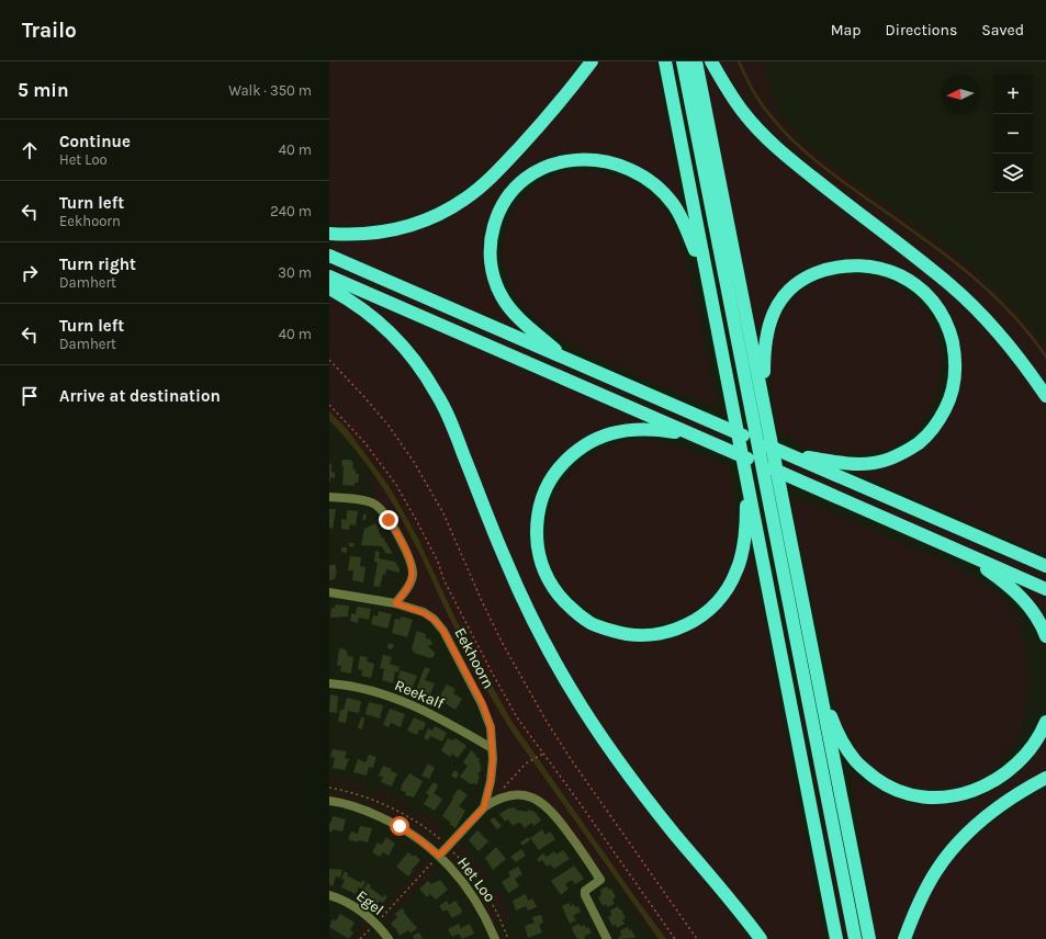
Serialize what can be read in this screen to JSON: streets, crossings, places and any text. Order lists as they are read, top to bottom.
{
  "streets": {
    "street": [
      "Eekhoorn",
      "Reekalf",
      "Het Loo",
      "Egel"
    ]
  },
  "crossings": [
    ["Eekhoorn", "Reekalf"]
  ],
  "north": "left",
  "page": {
    "header": "Trailo",
    "nav": ["Map", "Directions", "Saved"],
    "heading": ["5 min", "Walk · 350 m"],
    "map_buttons": ["+", "−"],
    "list": [
      ["Continue", "Het Loo", "40 m"],
      ["Turn left", "Eekhoorn", "240 m"],
      ["Turn right", "Damhert", "30 m"],
      ["Turn left", "Damhert", "40 m"],
      "Arrive at destination"
    ]
  }
}
